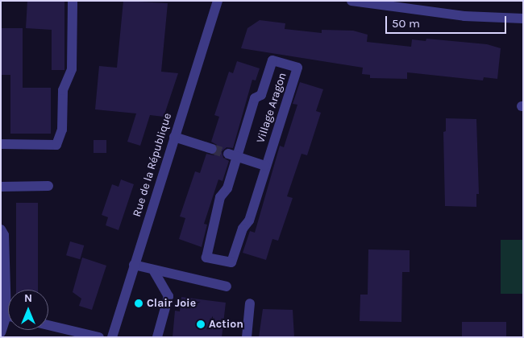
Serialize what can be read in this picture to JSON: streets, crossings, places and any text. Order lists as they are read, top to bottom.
{
  "streets": {
    "street": ["Village Aragon", "Rue de la République"]
  },
  "places": ["Clair Joie", "Action"],
  "scale_bar": "50 m",
  "north": "top"
}
